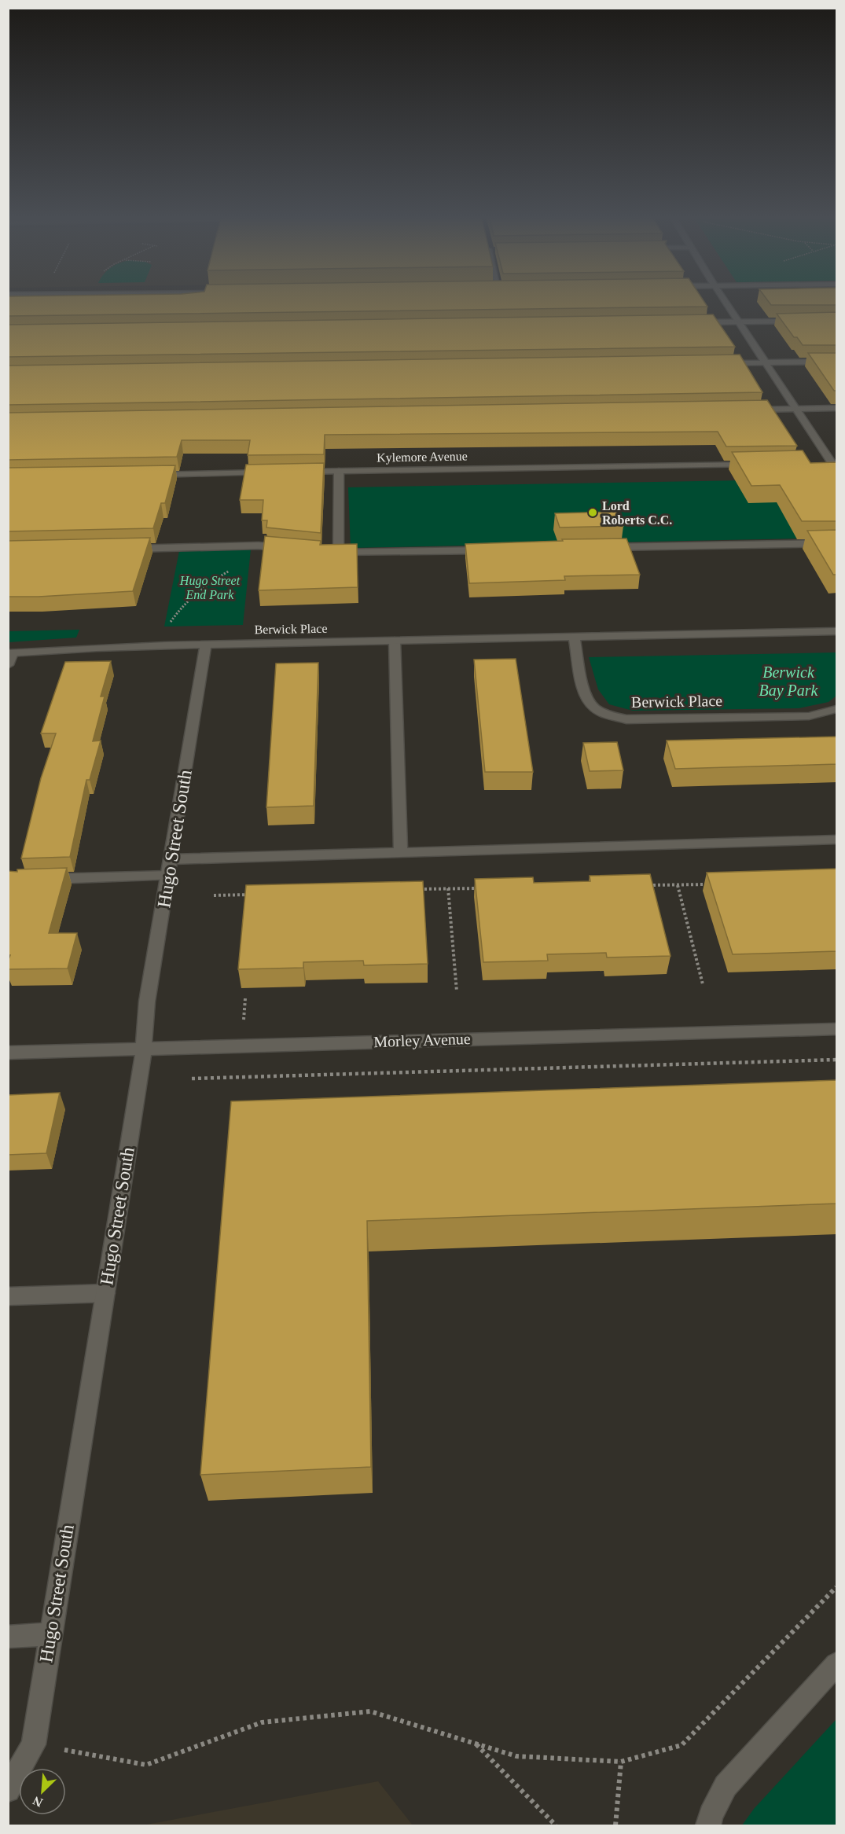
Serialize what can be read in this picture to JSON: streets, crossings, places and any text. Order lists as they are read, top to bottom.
{
  "streets": {
    "street": [
      "Kylemore Avenue",
      "Berwick Place",
      "Hugo Street South",
      "Morley Avenue"
    ]
  },
  "crossings": [
    ["Berwick Place", "Hugo Street South"],
    ["Hugo Street South", "Morley Avenue"]
  ],
  "parks": ["Hugo Street End Park", "Berwick Bay Park"],
  "places": ["Lord Roberts C.C."],
  "north": "bottom left"
}
